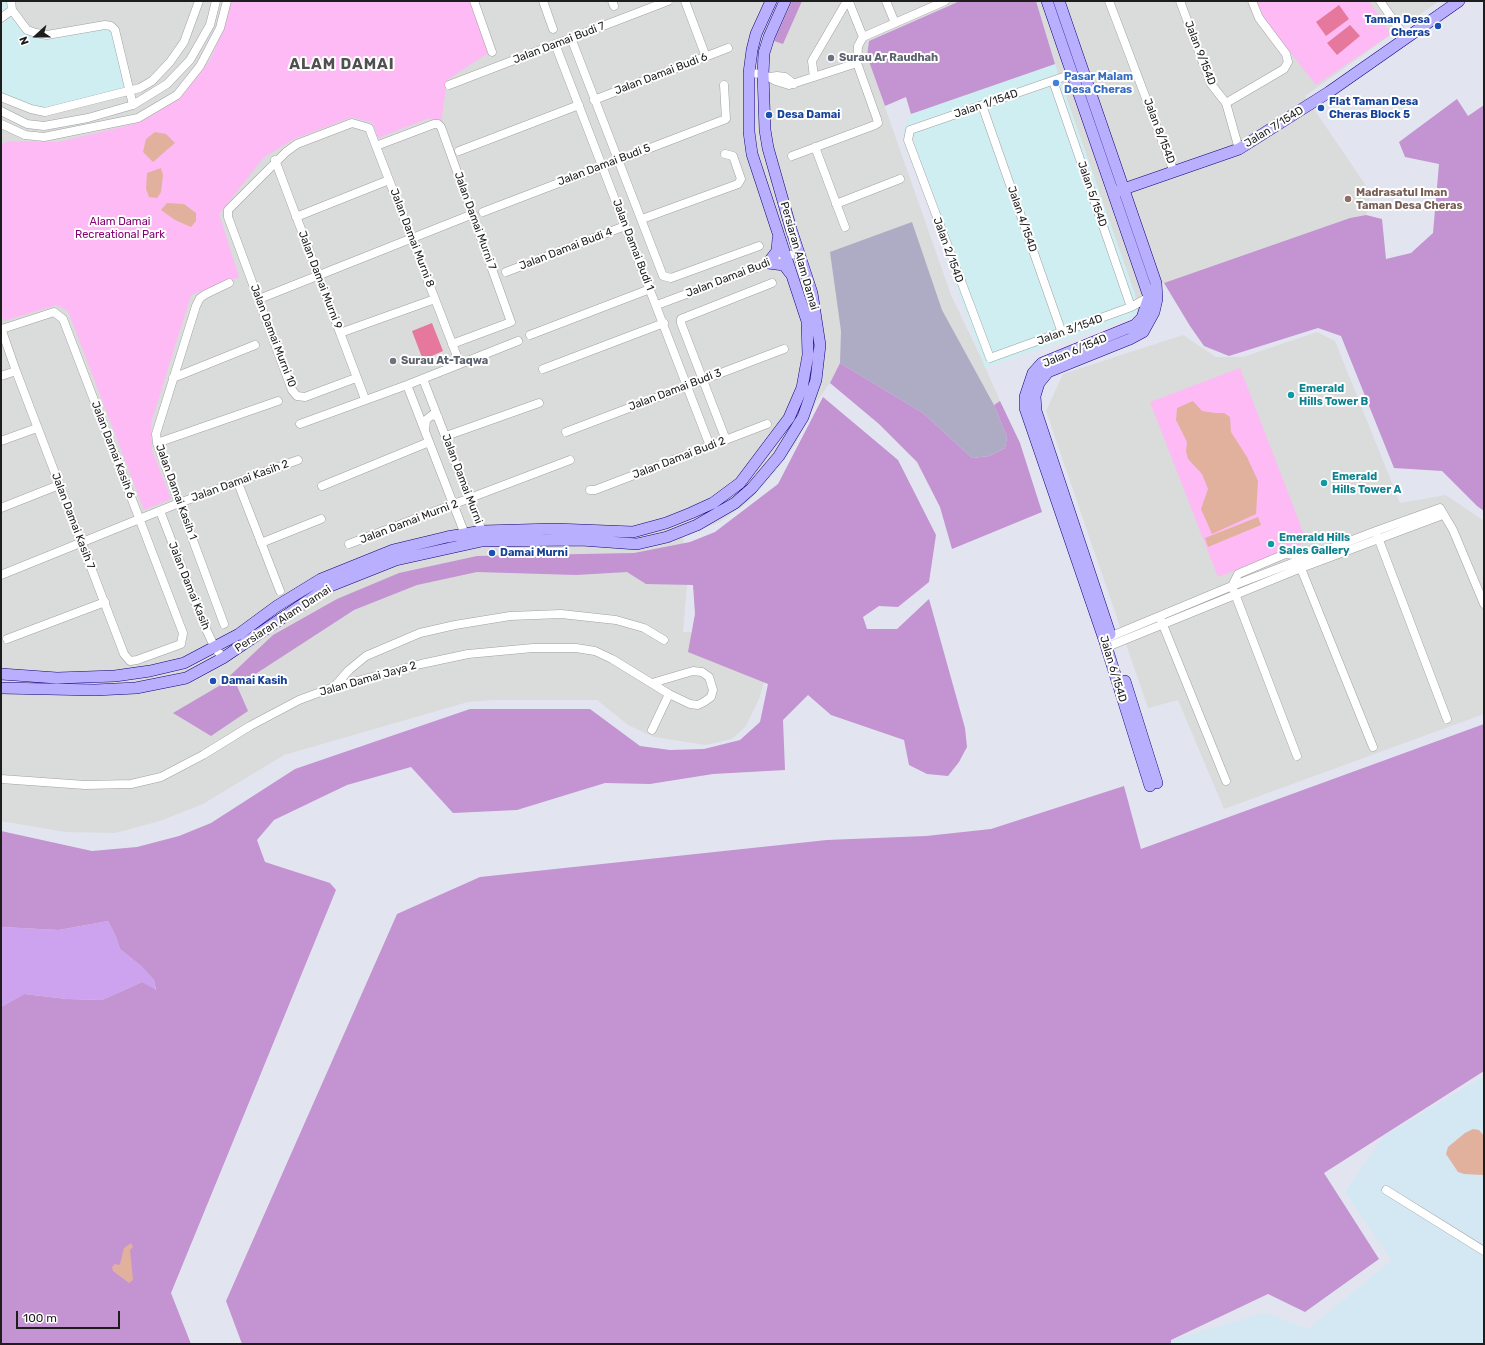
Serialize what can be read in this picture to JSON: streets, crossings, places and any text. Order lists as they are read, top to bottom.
{
  "streets": {
    "street": [
      "Jalan Damai Budi 7",
      "Jalan 9/154D",
      "Jalan Damai Budi 6",
      "Jalan 1/154D",
      "Jalan 7/154D",
      "Jalan 8/154D",
      "Jalan Damai Budi 5",
      "Jalan 5/154D",
      "Jalan 4/154D",
      "Jalan Damai Murni 7",
      "Jalan Damai Murni 8",
      "Jalan Damai Budi 1",
      "Jalan Damai Budi 4",
      "Jalan 2/154D",
      "Persiaran Alam Damai",
      "Jalan Damai Budi",
      "Jalan Damai Murni 9",
      "Jalan 3/154D",
      "Jalan Damai Murni 10",
      "Jalan 6/154D",
      "Jalan Damai Budi 3",
      "Jalan Damai Kasih 6",
      "Jalan Damai Budi 2",
      "Jalan Damai Murni",
      "Jalan Damai Kasih 2",
      "Jalan Damai Kasih 1",
      "Jalan Damai Kasih 7",
      "Jalan Damai Murni 2",
      "Jalan Damai Kasih",
      "Jalan Damai Jaya 2"
    ]
  },
  "crossings": [
    ["Jalan Damai Budi 7", "Jalan Damai Budi 1"],
    ["Jalan 9/154D", "Jalan 7/154D"],
    ["Jalan 1/154D", "Jalan 5/154D"],
    ["Jalan 1/154D", "Jalan 4/154D"],
    ["Jalan 1/154D", "Jalan 2/154D"],
    ["Jalan 1/154D", "Jalan 6/154D"],
    ["Jalan 7/154D", "Jalan 8/154D"],
    ["Jalan 7/154D", "Jalan 6/154D"],
    ["Jalan Damai Budi 5", "Jalan Damai Budi 1"],
    ["Jalan 5/154D", "Jalan 3/154D"],
    ["Jalan 4/154D", "Jalan 3/154D"],
    ["Jalan Damai Murni 7", "Jalan Damai Murni 8"],
    ["Jalan Damai Murni 8", "Jalan Damai Murni 9"],
    ["Jalan Damai Murni 8", "Jalan Damai Murni 10"],
    ["Jalan Damai Budi 1", "Jalan Damai Budi 4"],
    ["Jalan Damai Budi 1", "Jalan Damai Budi"],
    ["Jalan Damai Budi 1", "Jalan Damai Budi 3"],
    ["Jalan Damai Budi 1", "Jalan Damai Budi 2"],
    ["Jalan 2/154D", "Jalan 3/154D"],
    ["Persiaran Alam Damai", "Jalan Damai Budi"],
    ["Persiaran Alam Damai", "Jalan Damai Murni"],
    ["Persiaran Alam Damai", "Jalan Damai Kasih"],
    ["Jalan Damai Budi", "Jalan Damai Budi 3"],
    ["Jalan Damai Budi", "Jalan Damai Budi 2"],
    ["Jalan Damai Murni 9", "Jalan Damai Murni 10"],
    ["Jalan 3/154D", "Jalan 6/154D"],
    ["Jalan Damai Kasih 6", "Jalan Damai Kasih 2"],
    ["Jalan Damai Kasih 6", "Jalan Damai Kasih 7"],
    ["Jalan Damai Murni", "Jalan Damai Murni 2"],
    ["Jalan Damai Kasih 2", "Jalan Damai Kasih 1"],
    ["Jalan Damai Kasih 2", "Jalan Damai Kasih 7"],
    ["Jalan Damai Kasih 2", "Jalan Damai Kasih"]
  ],
  "districts": ["ALAM DAMAI"],
  "parks": ["Alam Damai Recreational Park"],
  "places": [
    "Taman Desa Cheras",
    "Surau Ar Raudhah",
    "Pasar Malam Desa Cheras",
    "Flat Taman Desa Cheras Block 5",
    "Desa Damai",
    "Madrasatul Iman Taman Desa Cheras",
    "Surau At-Taqwa",
    "Emerald Hills Tower B",
    "Emerald Hills Tower A",
    "Emerald Hills Sales Gallery",
    "Damai Murni",
    "Damai Kasih"
  ],
  "scale_bar": "100 m",
  "north": "left"
}
